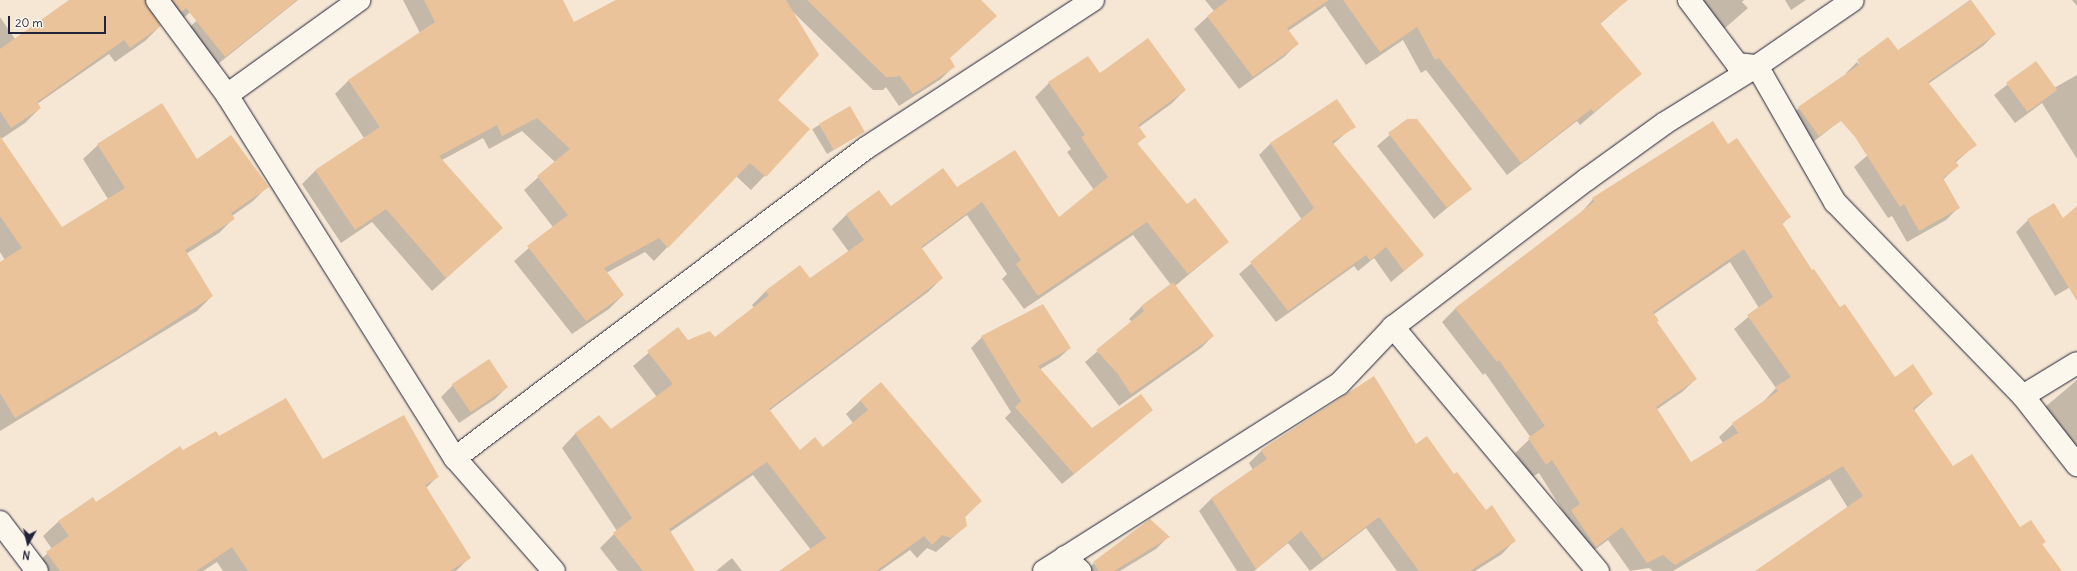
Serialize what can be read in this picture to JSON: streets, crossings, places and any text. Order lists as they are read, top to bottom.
{
  "scale_bar": "20 m",
  "north": "bottom"
}
